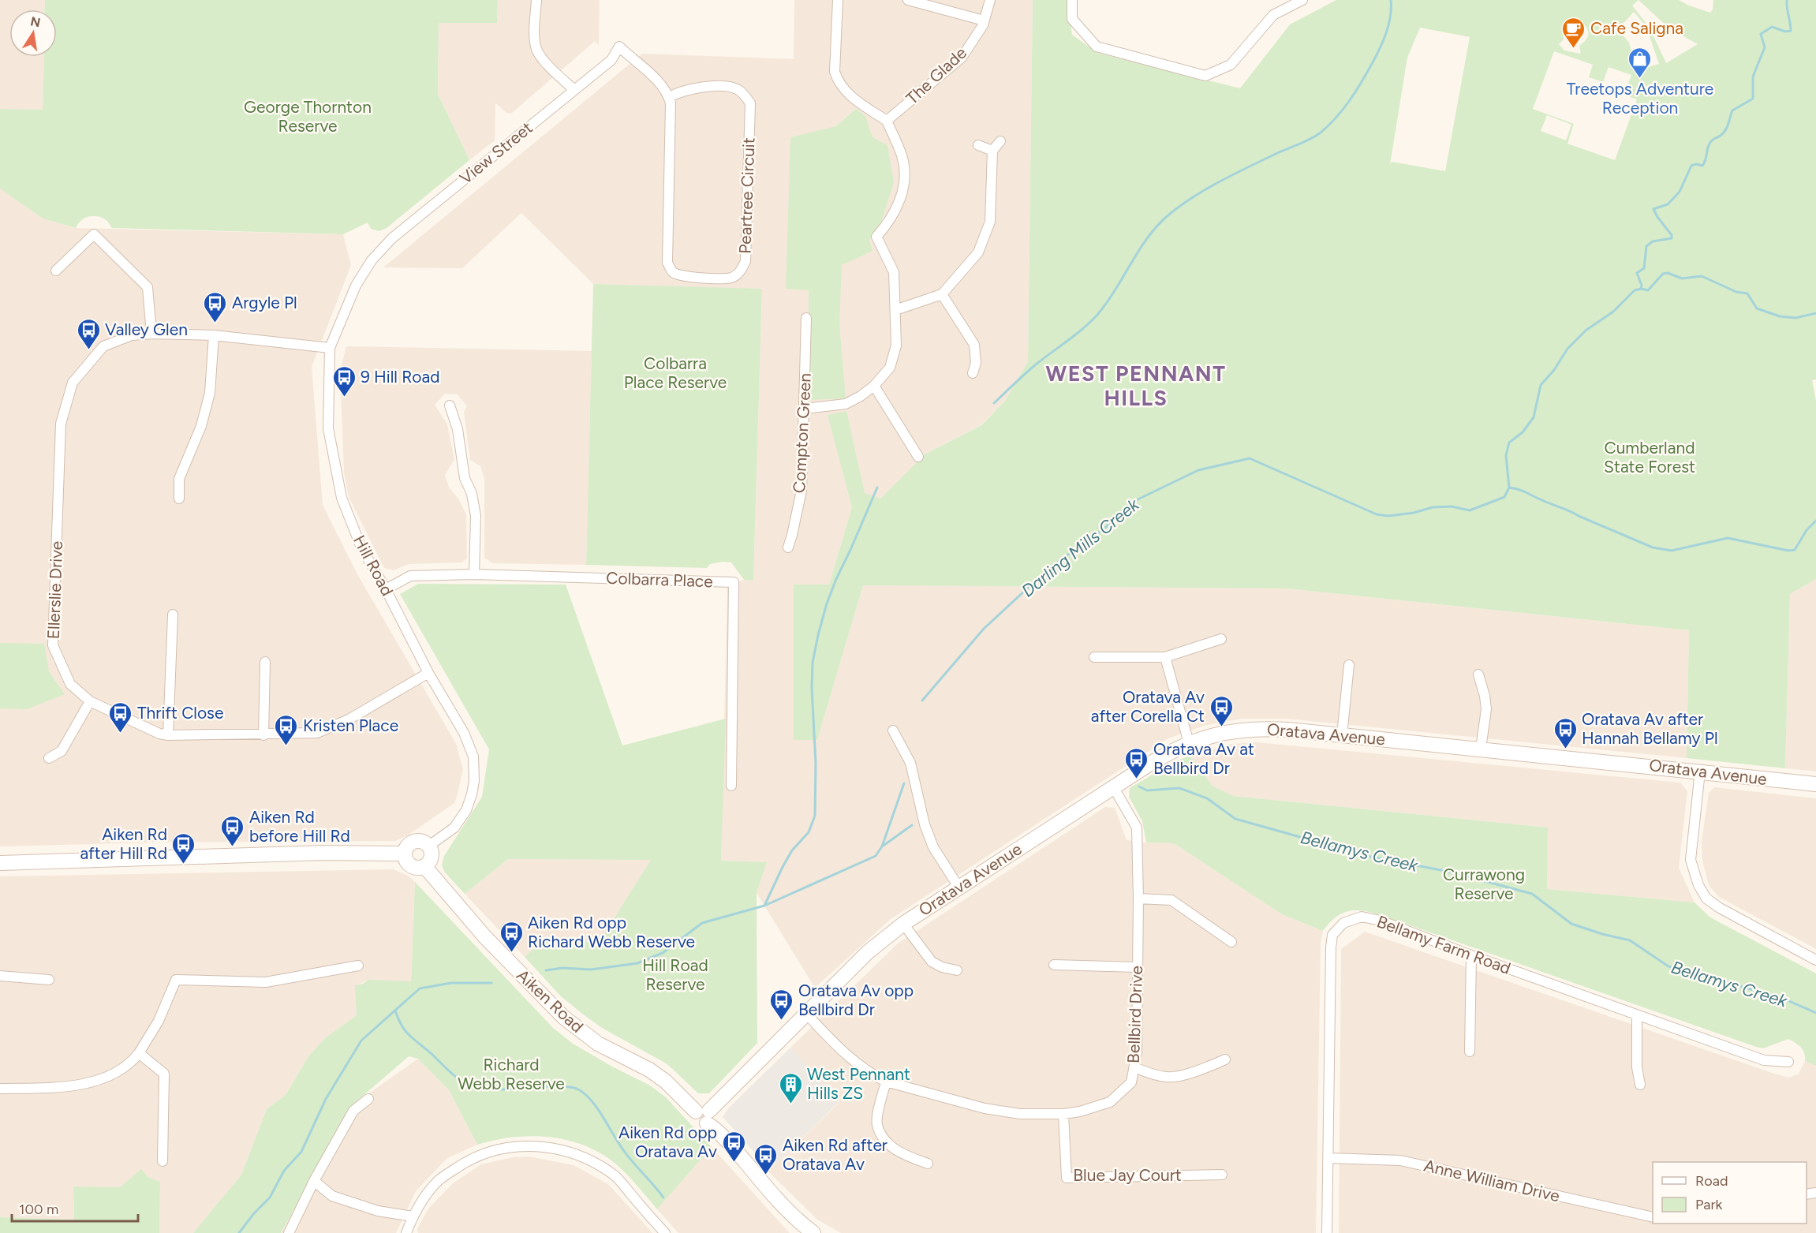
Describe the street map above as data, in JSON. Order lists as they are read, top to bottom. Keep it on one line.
{"streets":{"street":["The Glade","View Street","Peartree Circuit","Compton Green","Hill Road","Colbarra Place","Ellerslie Drive","Oratava Avenue","Bellamy Farm Road","Aiken Road","Bellbird Drive","Blue Jay Court","Anne William Drive"]},"crossings":[["View Street","Peartree Circuit"],["View Street","Hill Road"],["Hill Road","Colbarra Place"],["Hill Road","Ellerslie Drive"],["Hill Road","Aiken Road"],["Oratava Avenue","Aiken Road"],["Oratava Avenue","Bellbird Drive"],["Bellamy Farm Road","Anne William Drive"],["Bellbird Drive","Blue Jay Court"]],"districts":["WEST PENNANT HILLS"],"water":["Darling Mills Creek","Bellamys Creek"],"parks":["George Thornton Reserve","Colbarra Place Reserve","Cumberland State Forest","Currawong Reserve","Hill Road Reserve","Richard Webb Reserve"],"places":{"cafe":["Cafe Saligna"],"shop":["Treetops Adventure Reception"],"bus stop":["Argyle Pl","Valley Glen","9 Hill Road","Oratava Av after Corella Ct","Thrift Close","Kristen Place","Oratava Av after Hannah Bellamy Pl","Oratava Av at Bellbird Dr","Aiken Rd before Hill Rd","Aiken Rd after Hill Rd","Aiken Rd opp Richard Webb Reserve","Oratava Av opp Bellbird Dr","Aiken Rd opp Oratava Av","Aiken Rd after Oratava Av"],"building":["West Pennant Hills ZS"]},"legend":["Road","Park"],"scale_bar":"100 m","north":"top"}
